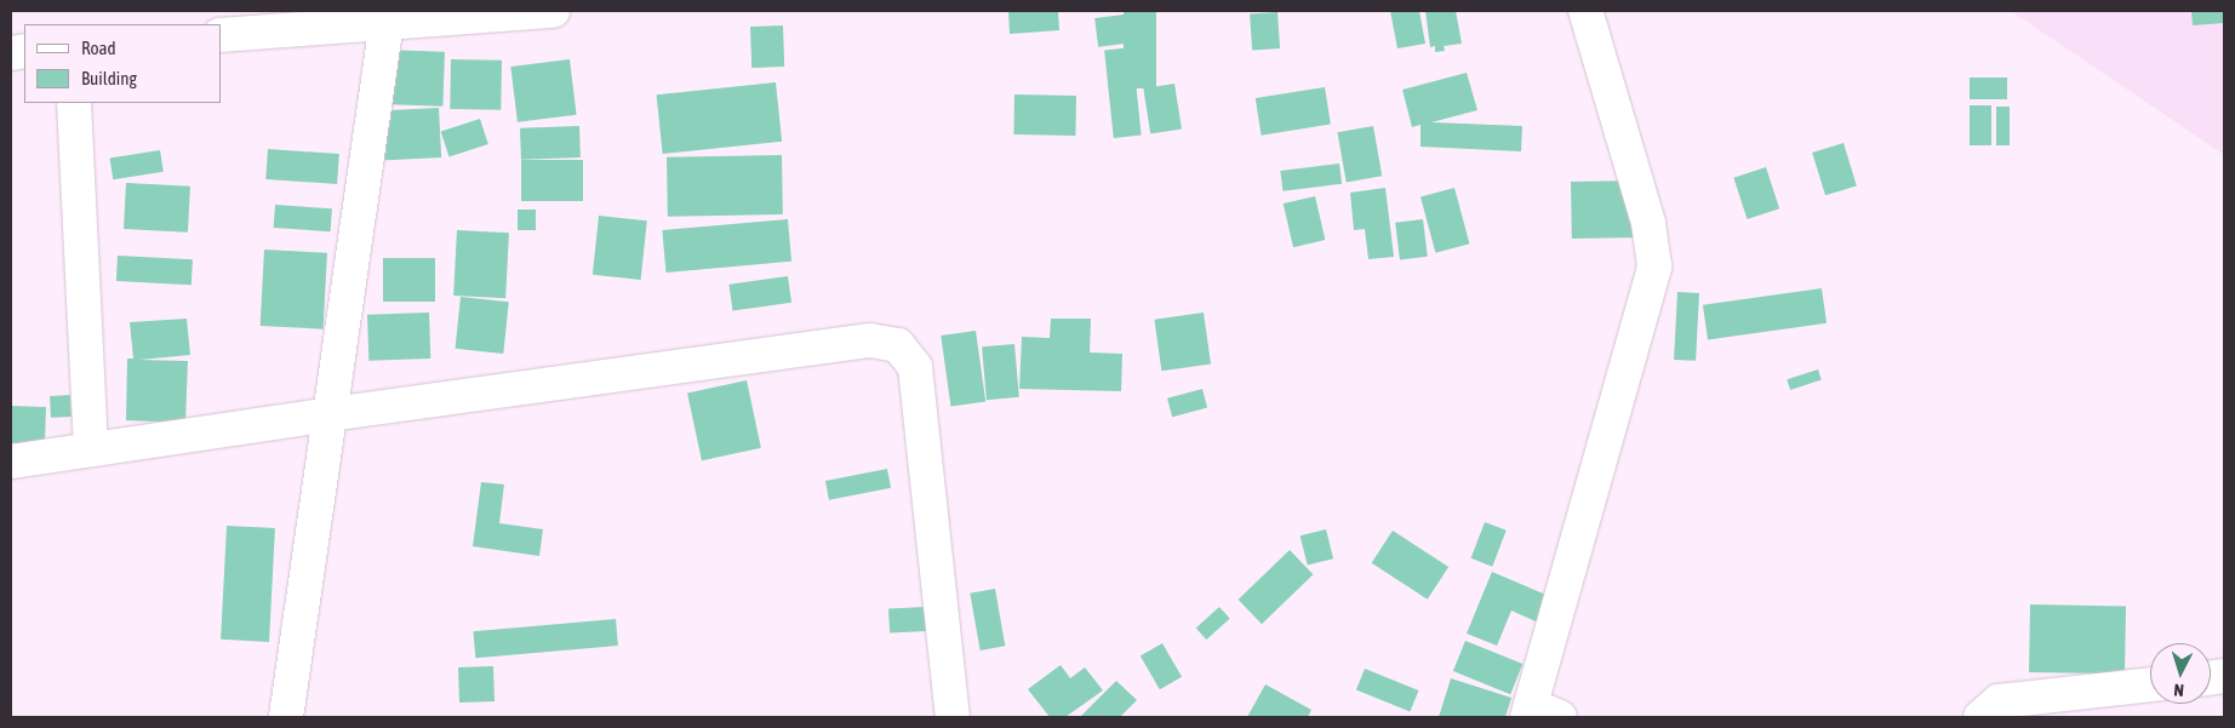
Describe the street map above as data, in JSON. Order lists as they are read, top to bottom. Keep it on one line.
{"legend":["Road","Building"],"north":"bottom"}
